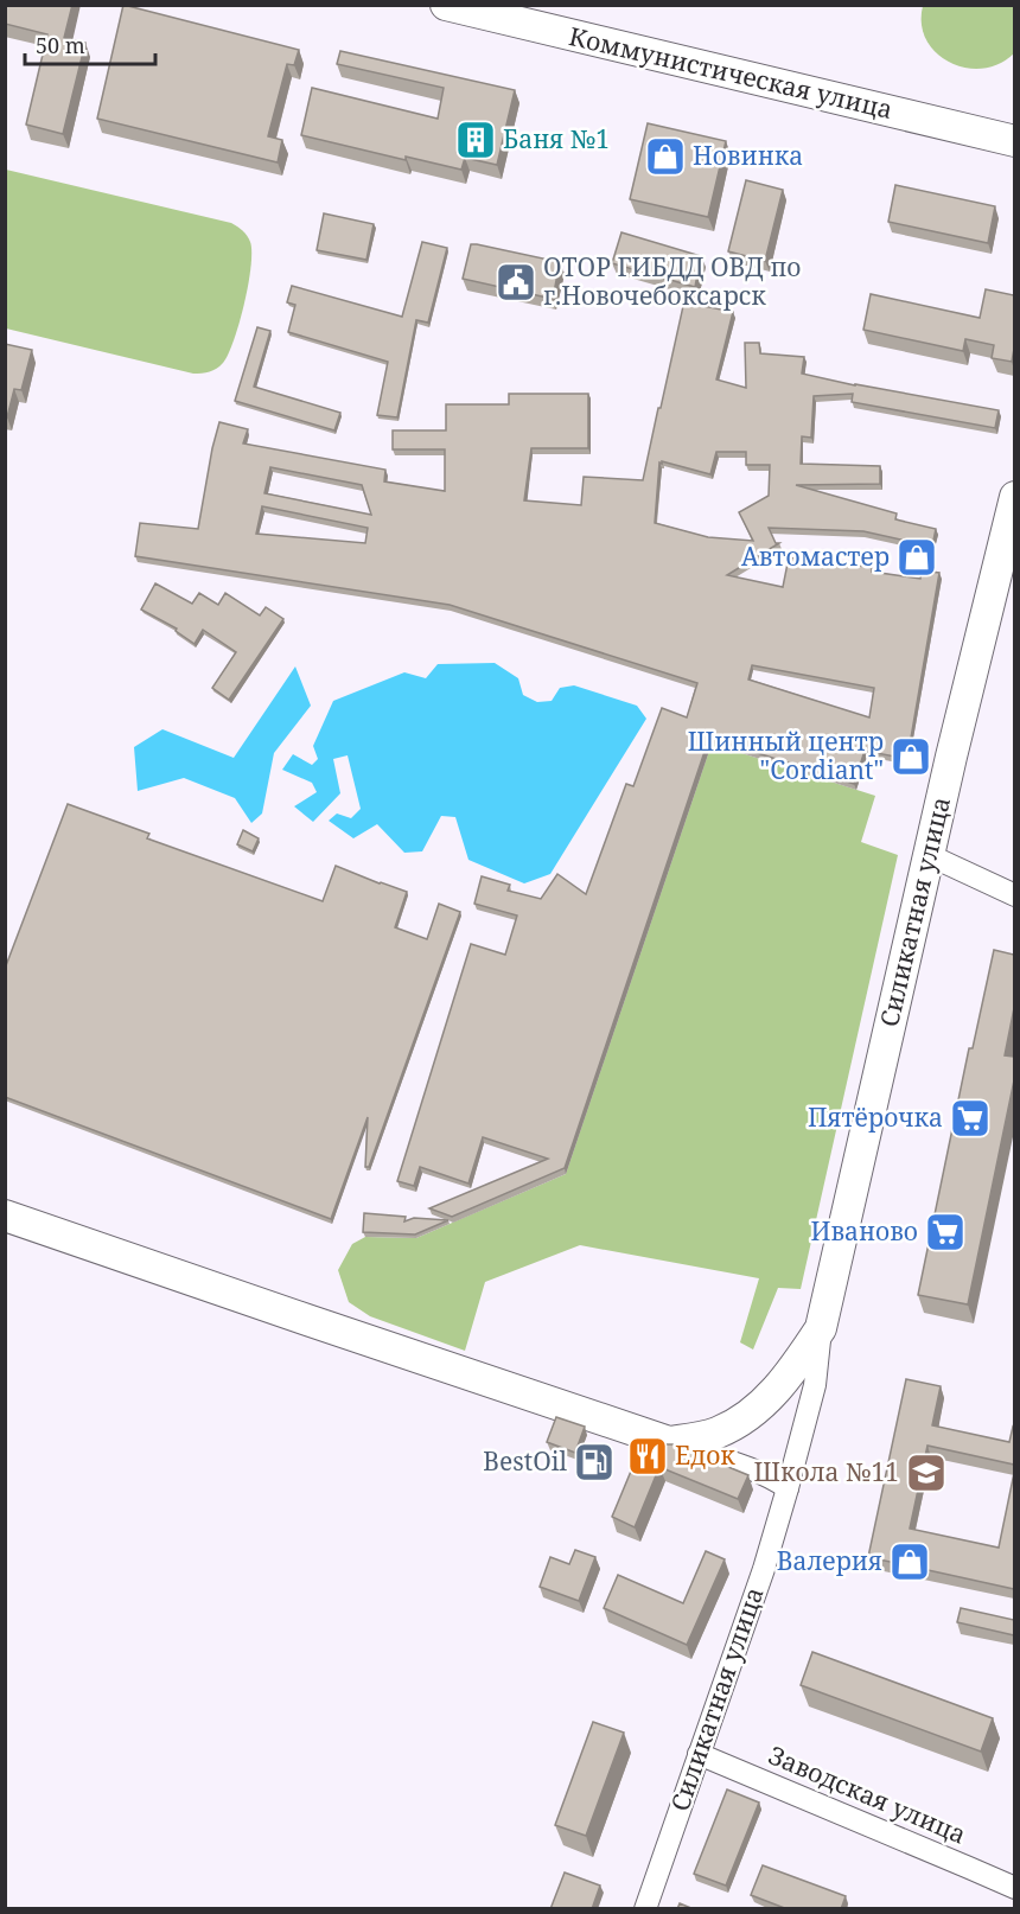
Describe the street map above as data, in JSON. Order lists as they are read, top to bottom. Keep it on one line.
{"streets":{"street":["Коммунистическая улица","Силикатная улица","Заводская улица"]},"crossings":[["Силикатная улица","Заводская улица"]],"places":{"building":["Баня №1"],"shop":["Новинка","Автомастер","Шинный центр \"Cordiant\"","Валерия"],"public building":["ОТОР ГИБДД ОВД по г.Новочебоксарск"],"supermarket":["Пятёрочка","Иваново"],"restaurant":["Едок"],"fuel station":["BestOil"],"school or university":["Школа №11"]},"scale_bar":"50 m"}
